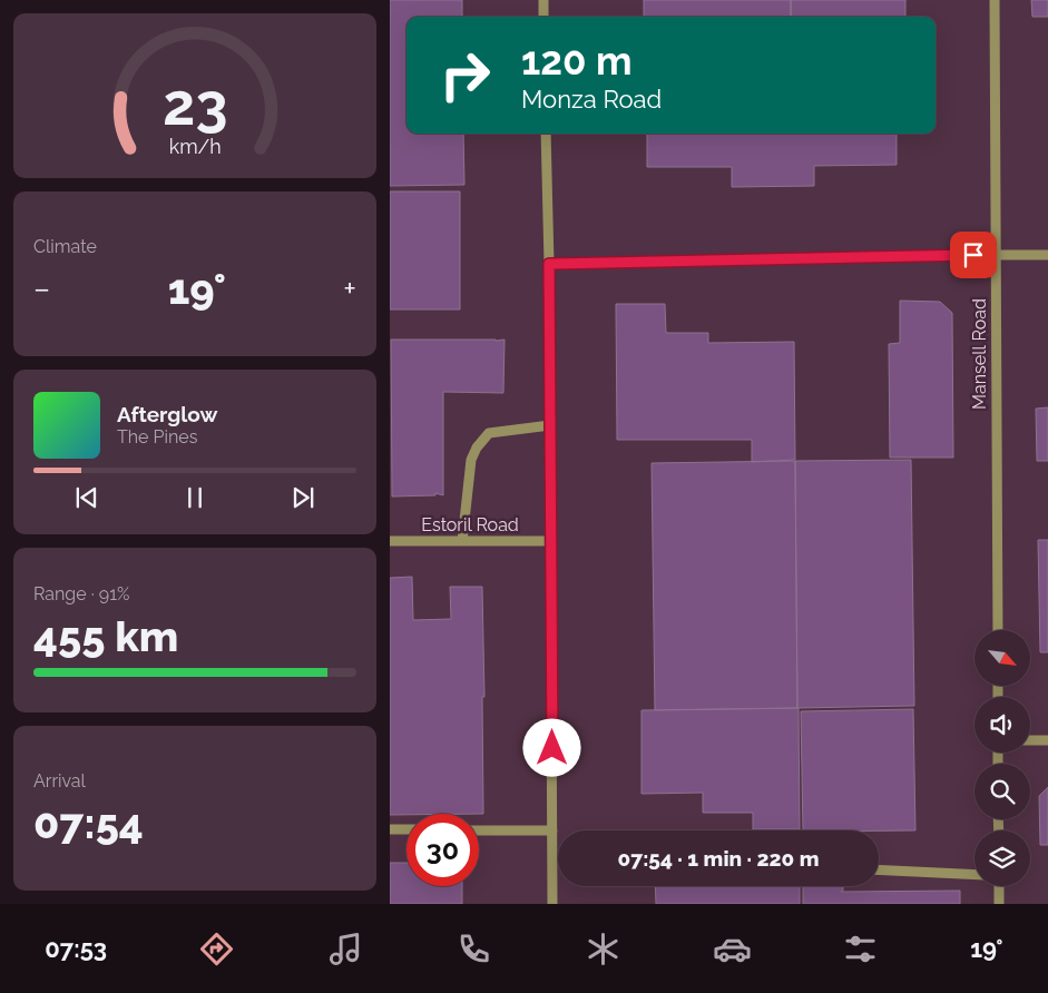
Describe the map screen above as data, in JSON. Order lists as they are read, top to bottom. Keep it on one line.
{"streets":{"street":["Mansell Road","Estoril Road"]},"north":"bottom right","page":{"turn":["120 m","Monza Road"],"tile":["Climate",["Range · 91%","455 km"],["Arrival","07:54"]],"heat":["−","19°","+"],"song":["Afterglow","The Pines"],"limit":"30","trip":"07:54 · 1 min · 220 m","tabs":["07:53","19°"],"gauge":["23","km/h"]}}
